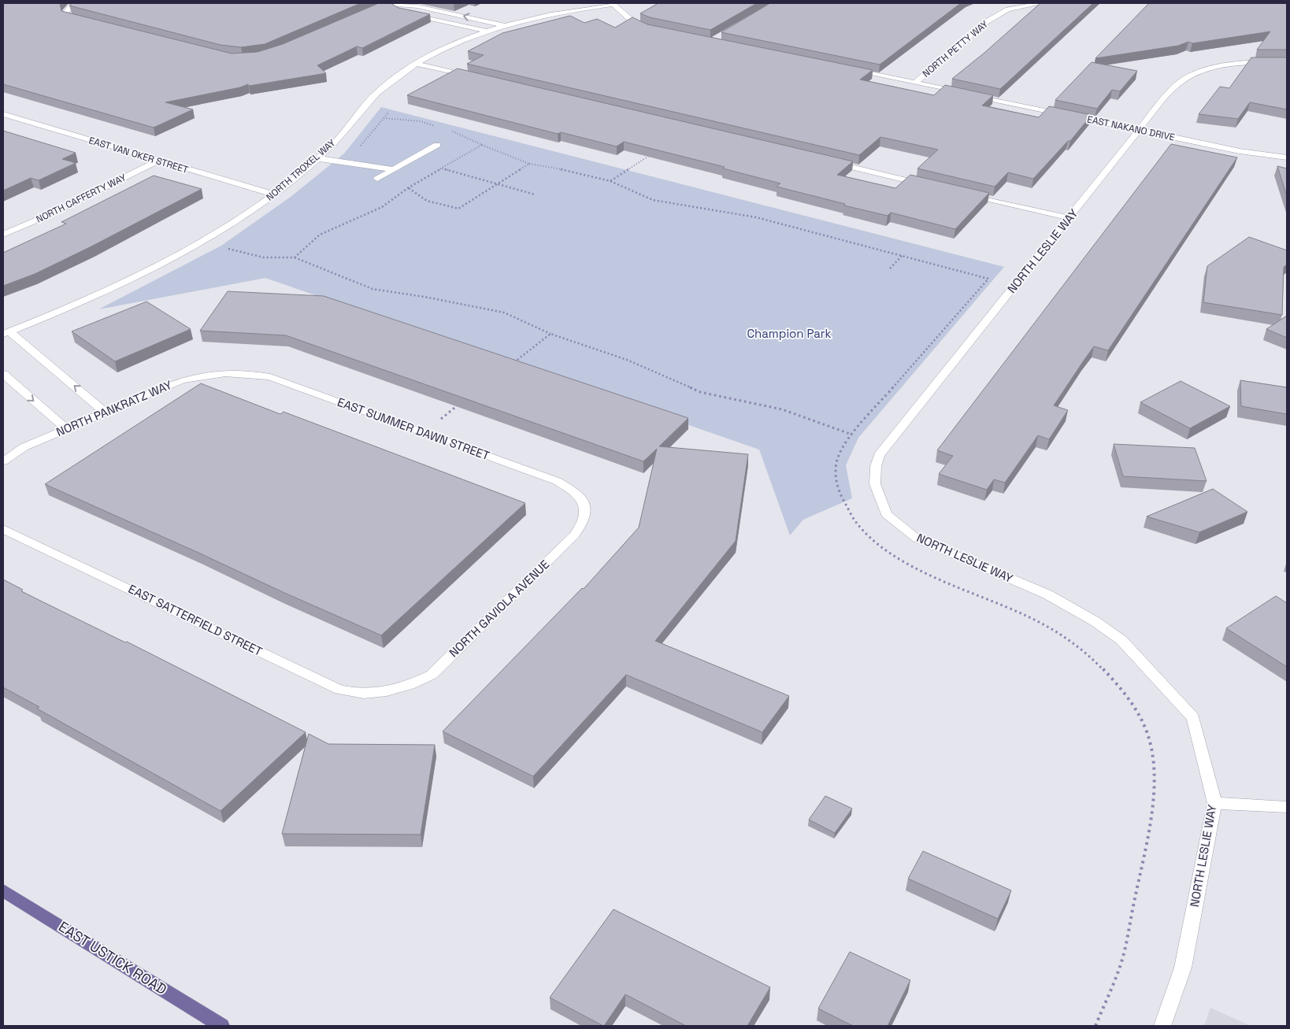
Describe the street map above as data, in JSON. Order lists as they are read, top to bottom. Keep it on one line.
{"streets":{"main road":["EAST USTICK ROAD"],"street":["NORTH PETTY WAY","EAST NAKANO DRIVE","EAST VAN OKER STREET","NORTH TROXEL WAY","NORTH CAFFERTY WAY","NORTH LESLIE WAY","NORTH PANKRATZ WAY","EAST SUMMER DAWN STREET","NORTH GAVIOLA AVENUE","EAST SATTERFIELD STREET"]},"crossings":[["NORTH PETTY WAY","EAST NAKANO DRIVE"],["EAST NAKANO DRIVE","NORTH LESLIE WAY"],["EAST VAN OKER STREET","NORTH TROXEL WAY"],["EAST VAN OKER STREET","NORTH CAFFERTY WAY"],["NORTH PANKRATZ WAY","EAST SUMMER DAWN STREET"],["EAST SUMMER DAWN STREET","NORTH GAVIOLA AVENUE"],["NORTH GAVIOLA AVENUE","EAST SATTERFIELD STREET"]],"parks":["Champion Park"]}
